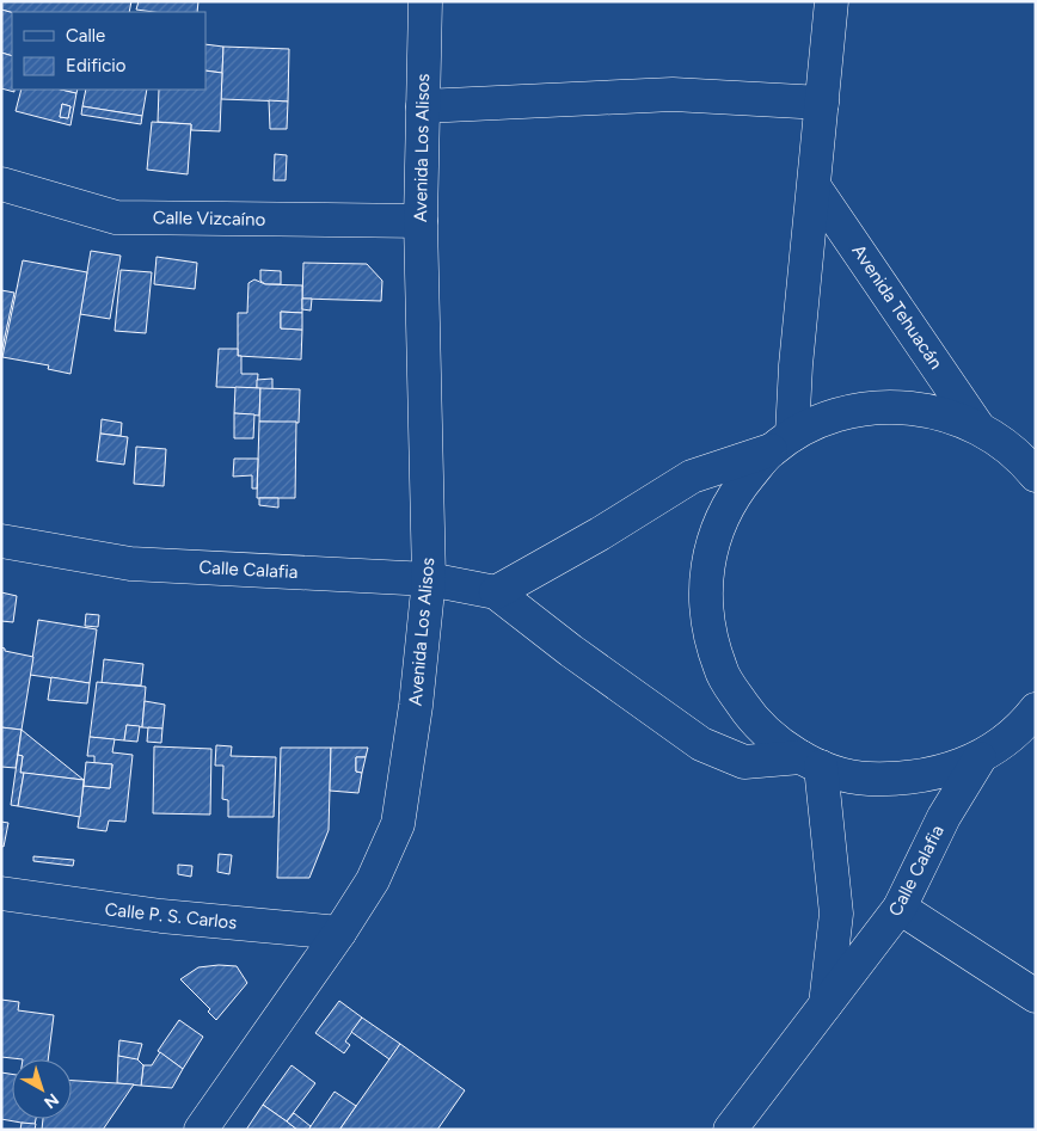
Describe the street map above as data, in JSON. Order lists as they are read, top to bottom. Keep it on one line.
{"streets":{"street":["Avenida Los Alisos","Calle Vizcaíno","Avenida Tehuacán","Calle Calafia","Calle P. S. Carlos"]},"crossings":[["Avenida Los Alisos","Calle Vizcaíno"],["Avenida Los Alisos","Calle Calafia"],["Avenida Los Alisos","Calle P. S. Carlos"]],"legend":["Calle","Edificio"],"north":"bottom right"}
